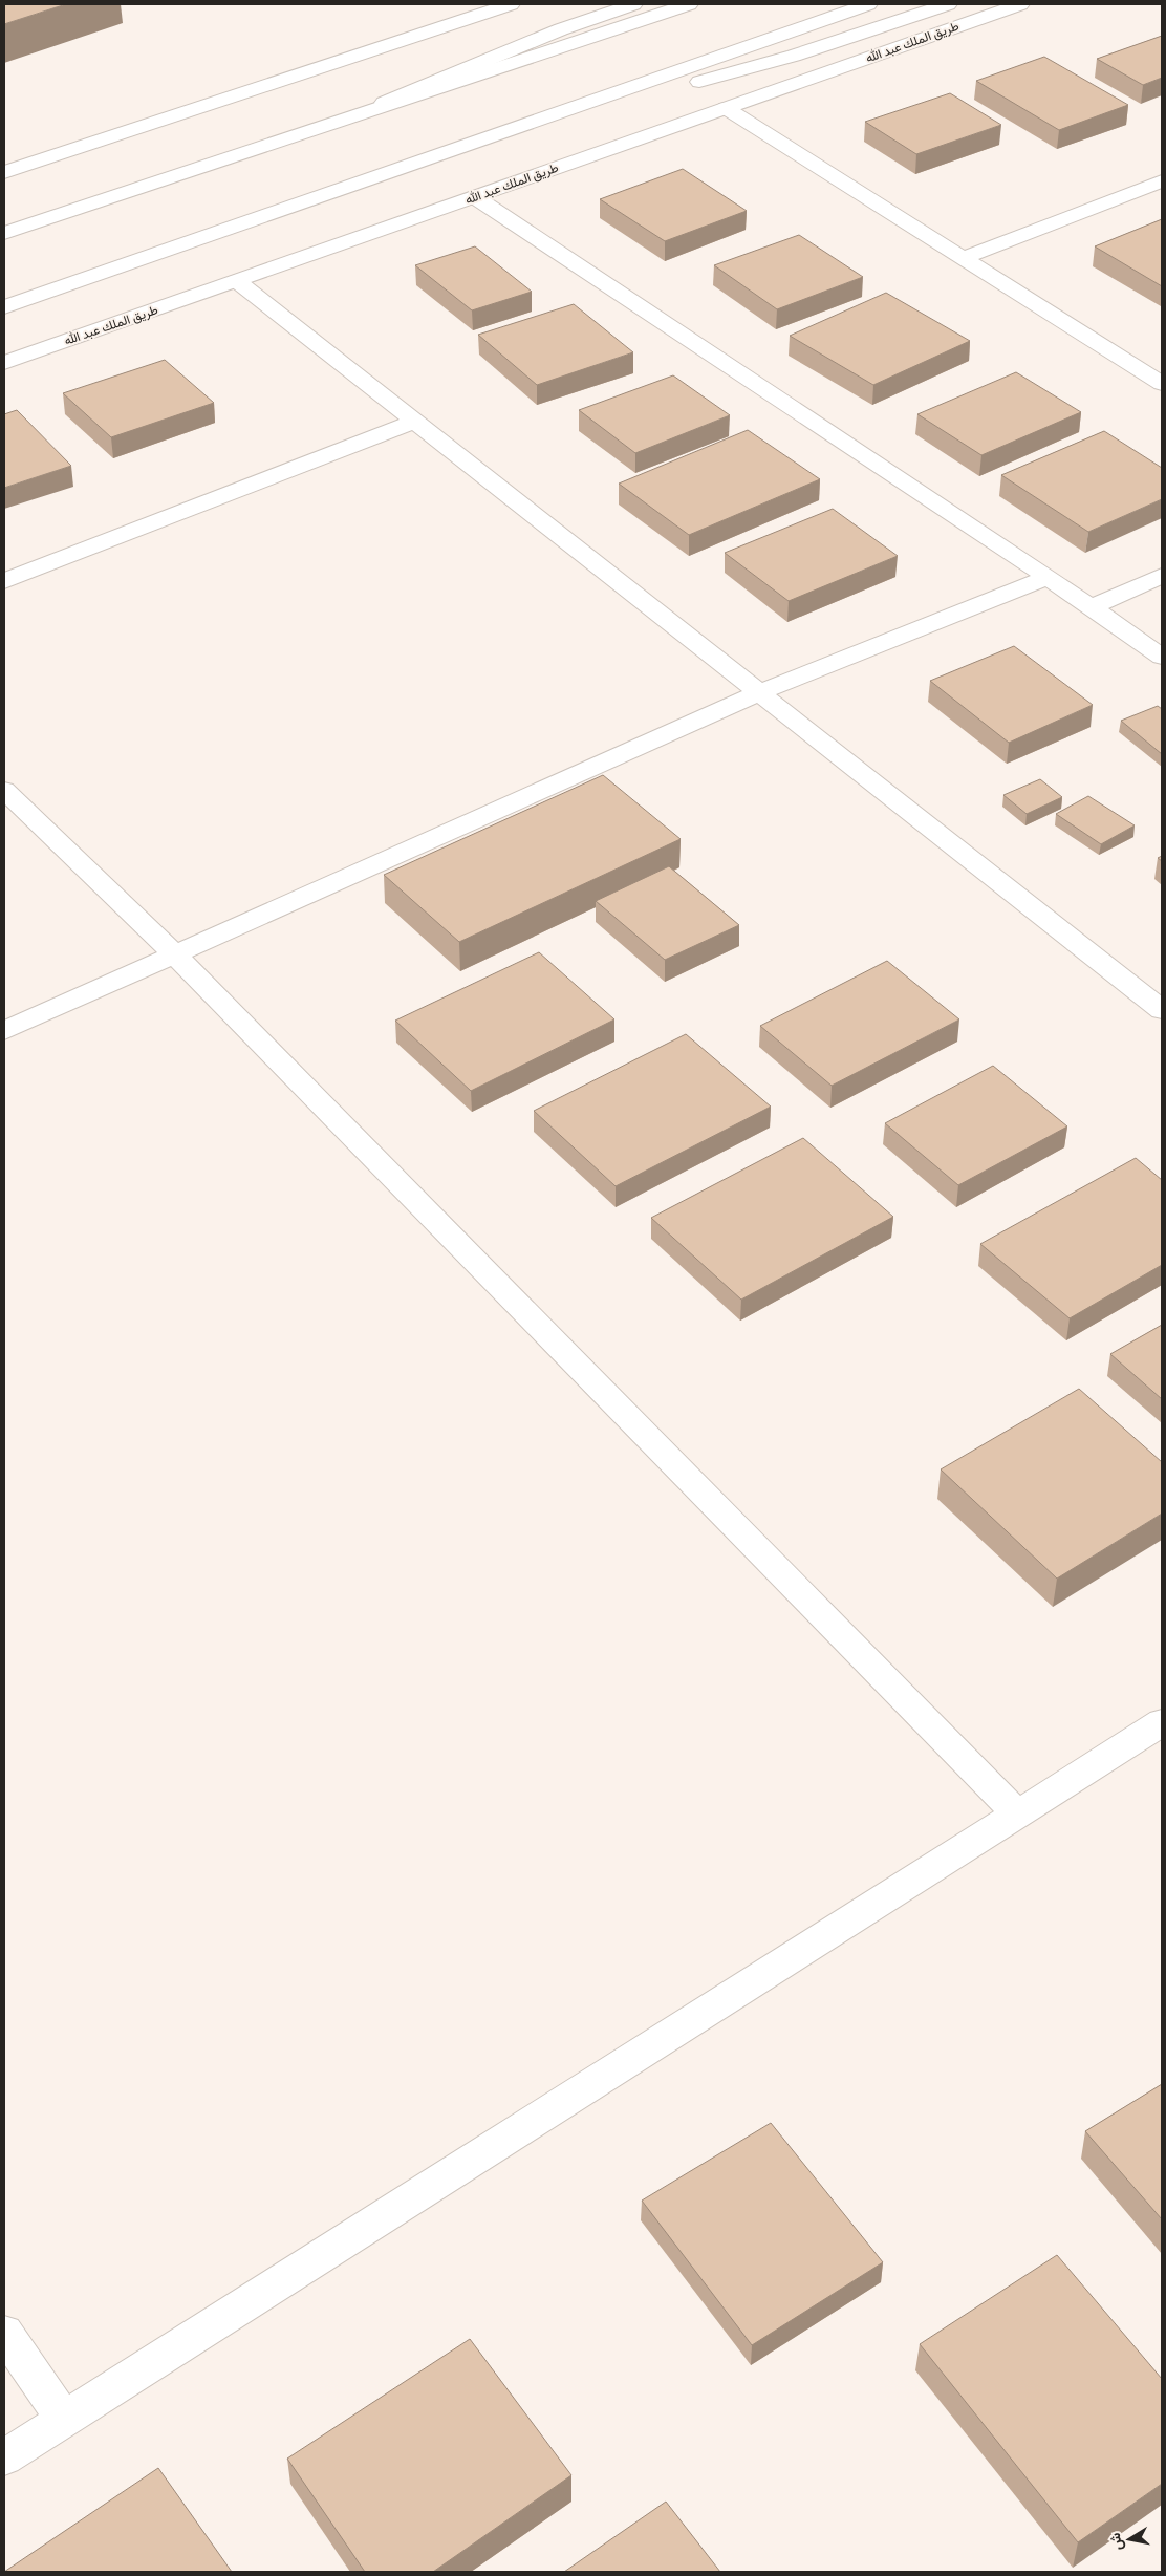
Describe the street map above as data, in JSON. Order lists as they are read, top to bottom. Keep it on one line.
{"streets":{"main road":["طريق الملك عبد الله"]},"north":"left"}
